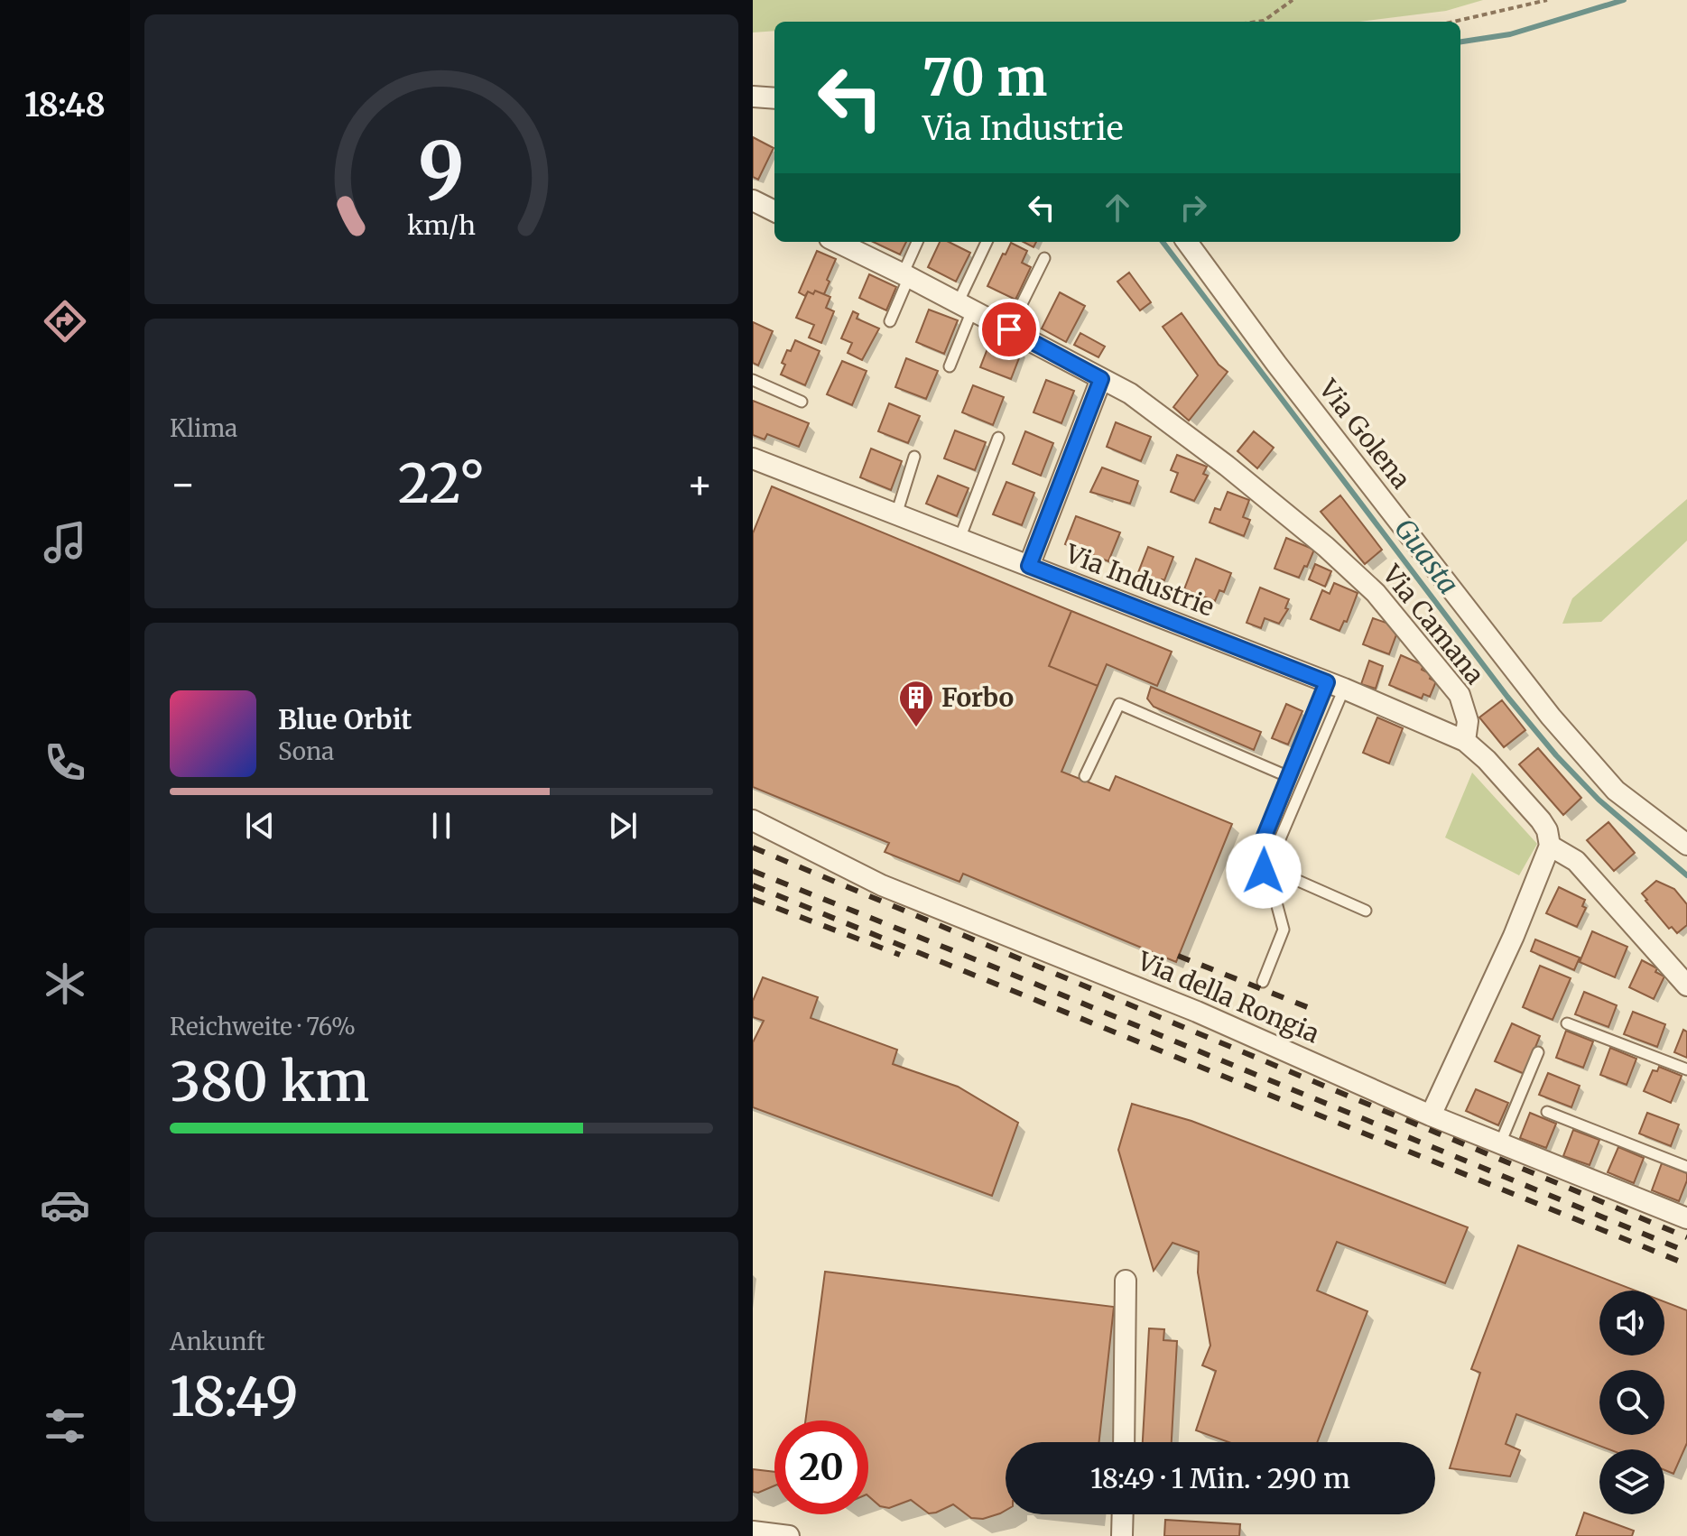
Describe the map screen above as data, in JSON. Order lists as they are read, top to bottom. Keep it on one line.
{"streets":{"street":["Via Golena","Via Industrie","Via Camana","Via della Rongia"]},"crossings":[["Via Industrie","Via Camana"]],"water":["Guasta"],"places":{"building":["Forbo"]},"page":{"tabs":"18:48","turn":["70 m","Via Industrie"],"tile":["Klima",["Reichweite · 76%","380 km"],["Ankunft","18:49"]],"heat":["−","22°","+"],"song":["Blue Orbit","Sona"],"limit":"20","trip":"18:49 · 1 Min. · 290 m","gauge":["9","km/h"]}}
